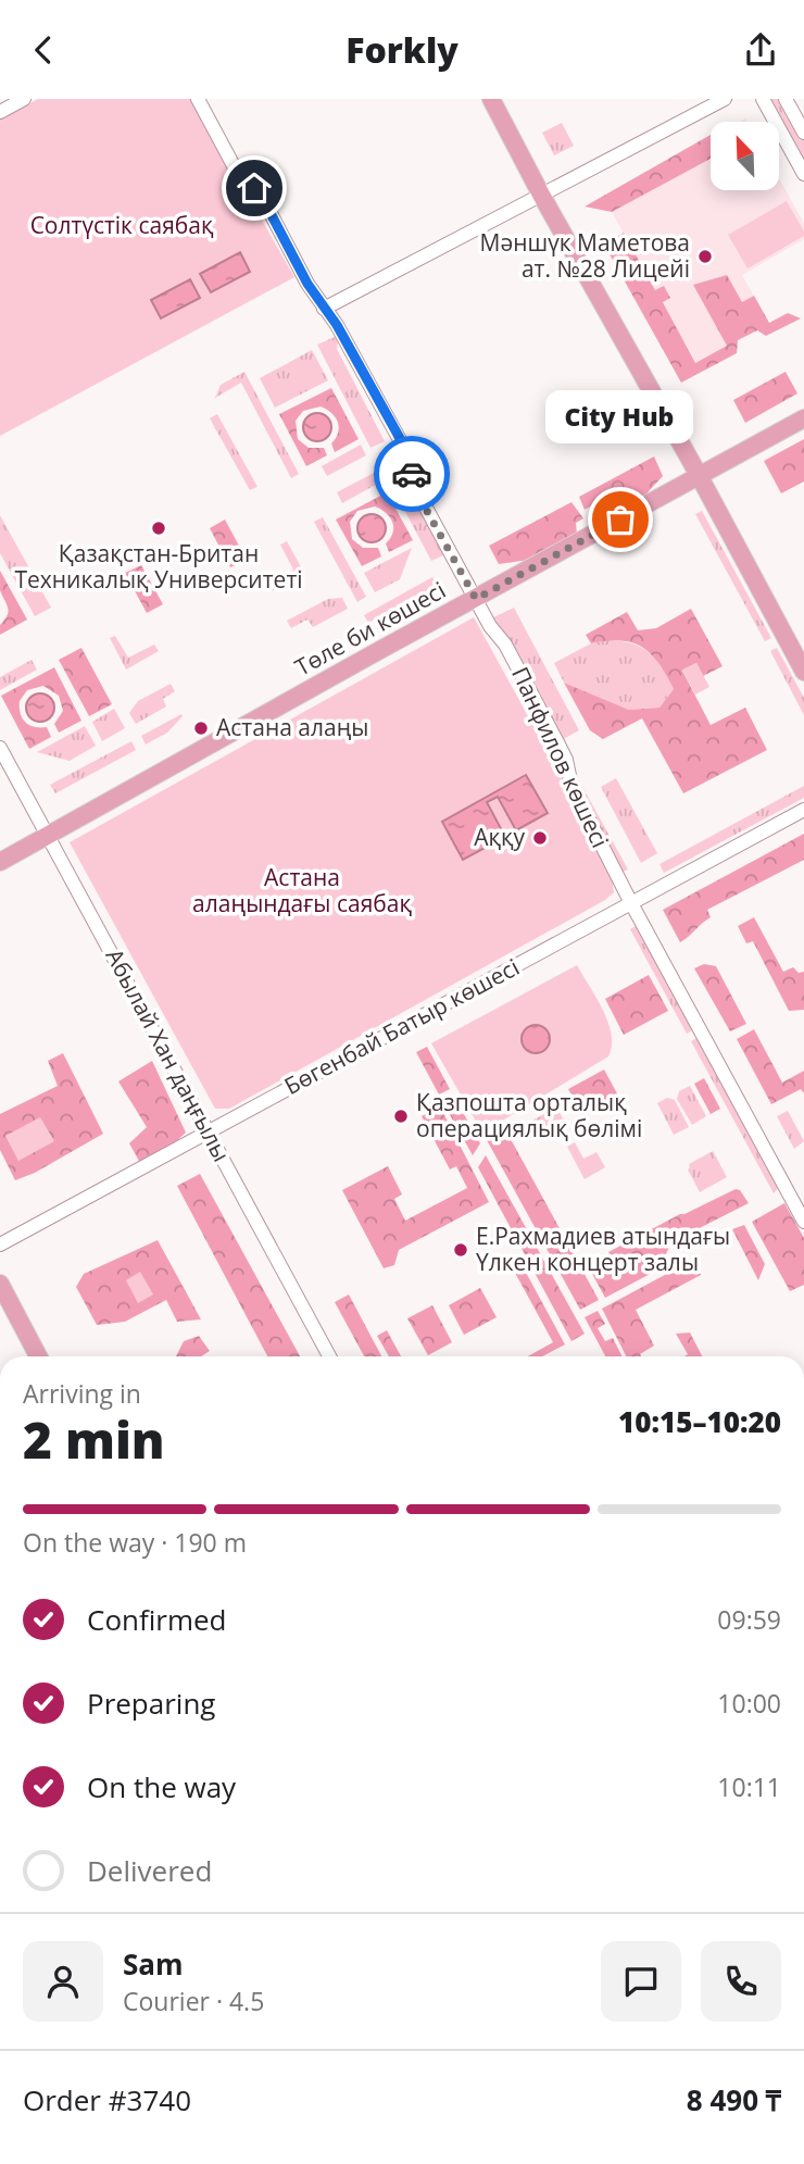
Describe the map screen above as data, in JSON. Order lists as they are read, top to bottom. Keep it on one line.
{"streets":{"main road":["Төле би көшесі"],"street":["Панфилов көшесі","Бөгенбай Батыр көшесі","Абылай Хан даңғылы"]},"crossings":[["Төле би көшесі","Панфилов көшесі"],["Төле би көшесі","Абылай Хан даңғылы"],["Панфилов көшесі","Бөгенбай Батыр көшесі"],["Бөгенбай Батыр көшесі","Абылай Хан даңғылы"]],"parks":["Солтүстік саябақ","Астана алаңындағы саябақ"],"places":["Мәншүк Маметова ат. №28 Лицейі","City Hub","Қазақстан-Британ Техникалық Университеті","Астана алаңы","Аққу","Қазпошта орталық операциялық бөлімі","Е.Рахмадиев атындағы Үлкен концерт залы"],"north":"top left","page":{"header":"Forkly","bubble":"City Hub","heading":["2 min","Arriving in","10:15–10:20"],"panel":["Sam","Courier · 4.5","Order #3740","8 490 ₸"],"bar":"On the way · 190 m","list":[["Confirmed","09:59"],["Preparing","10:00"],["On the way","10:11"],"Delivered"]}}
